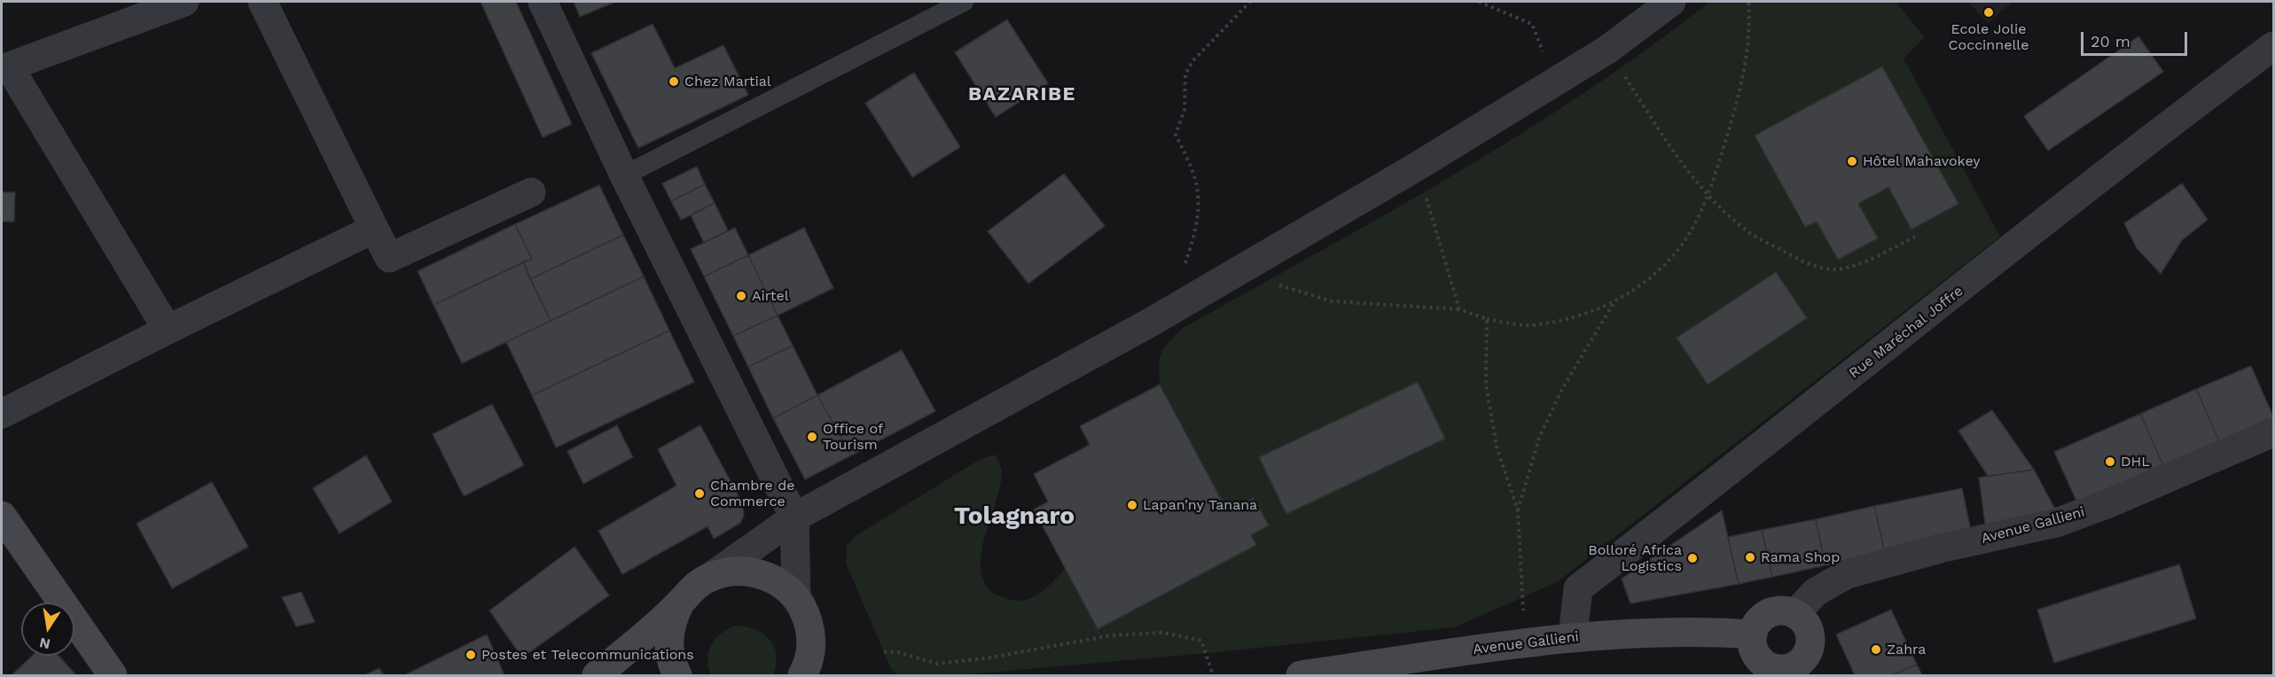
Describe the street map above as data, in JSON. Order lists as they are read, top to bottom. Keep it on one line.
{"streets":{"main road":["Avenue Gallieni"],"street":["Rue Maréchal Joffre"]},"crossings":[["Rue Maréchal Joffre","Avenue Gallieni"]],"districts":["BAZARIBE","Tolagnaro"],"places":["Ecole Jolie Coccinnelle","Chez Martial","Hôtel Mahavokey","Airtel","Office of Tourism","DHL","Chambre de Commerce","Lapan’ny Tanana","Rama Shop","Bolloré Africa Logistics","Zahra","Postes et Telecommunications"],"scale_bar":"20 m","north":"bottom"}
